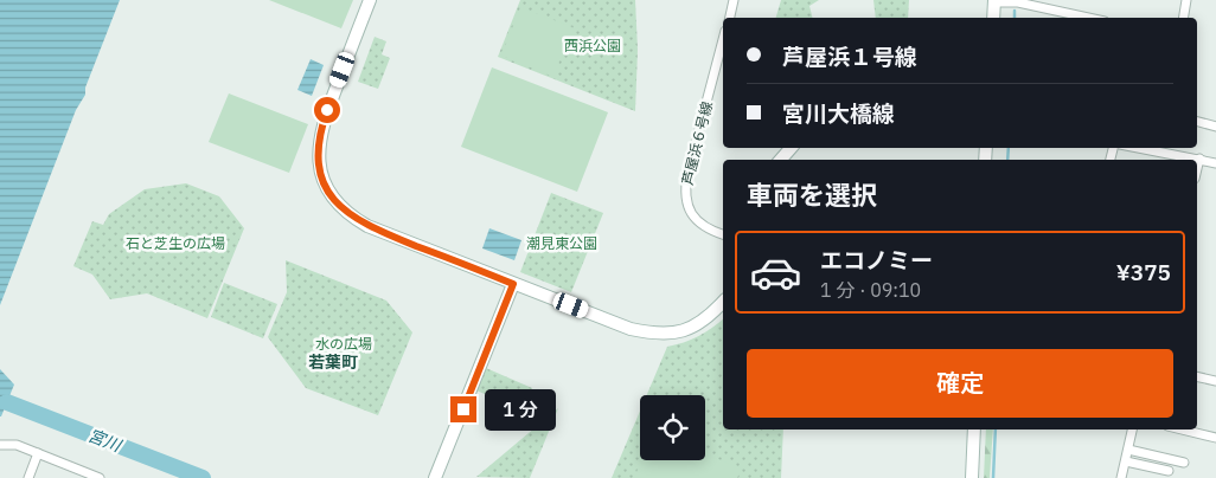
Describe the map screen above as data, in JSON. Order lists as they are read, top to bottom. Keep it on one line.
{"streets":{"street":["芦屋浜６号線"]},"districts":["若葉町"],"water":["宮川"],"parks":["西浜公園","石と芝生の広場","潮見東公園","水の広場"],"page":{"banner":["芦屋浜１号線","宮川大橋線"],"heading":"車両を選択","list":[{"name":"エコノミー","note":"1 分 · 09:10","value":"¥375"}],"buttons":"確定","bubble":"1 分"}}
